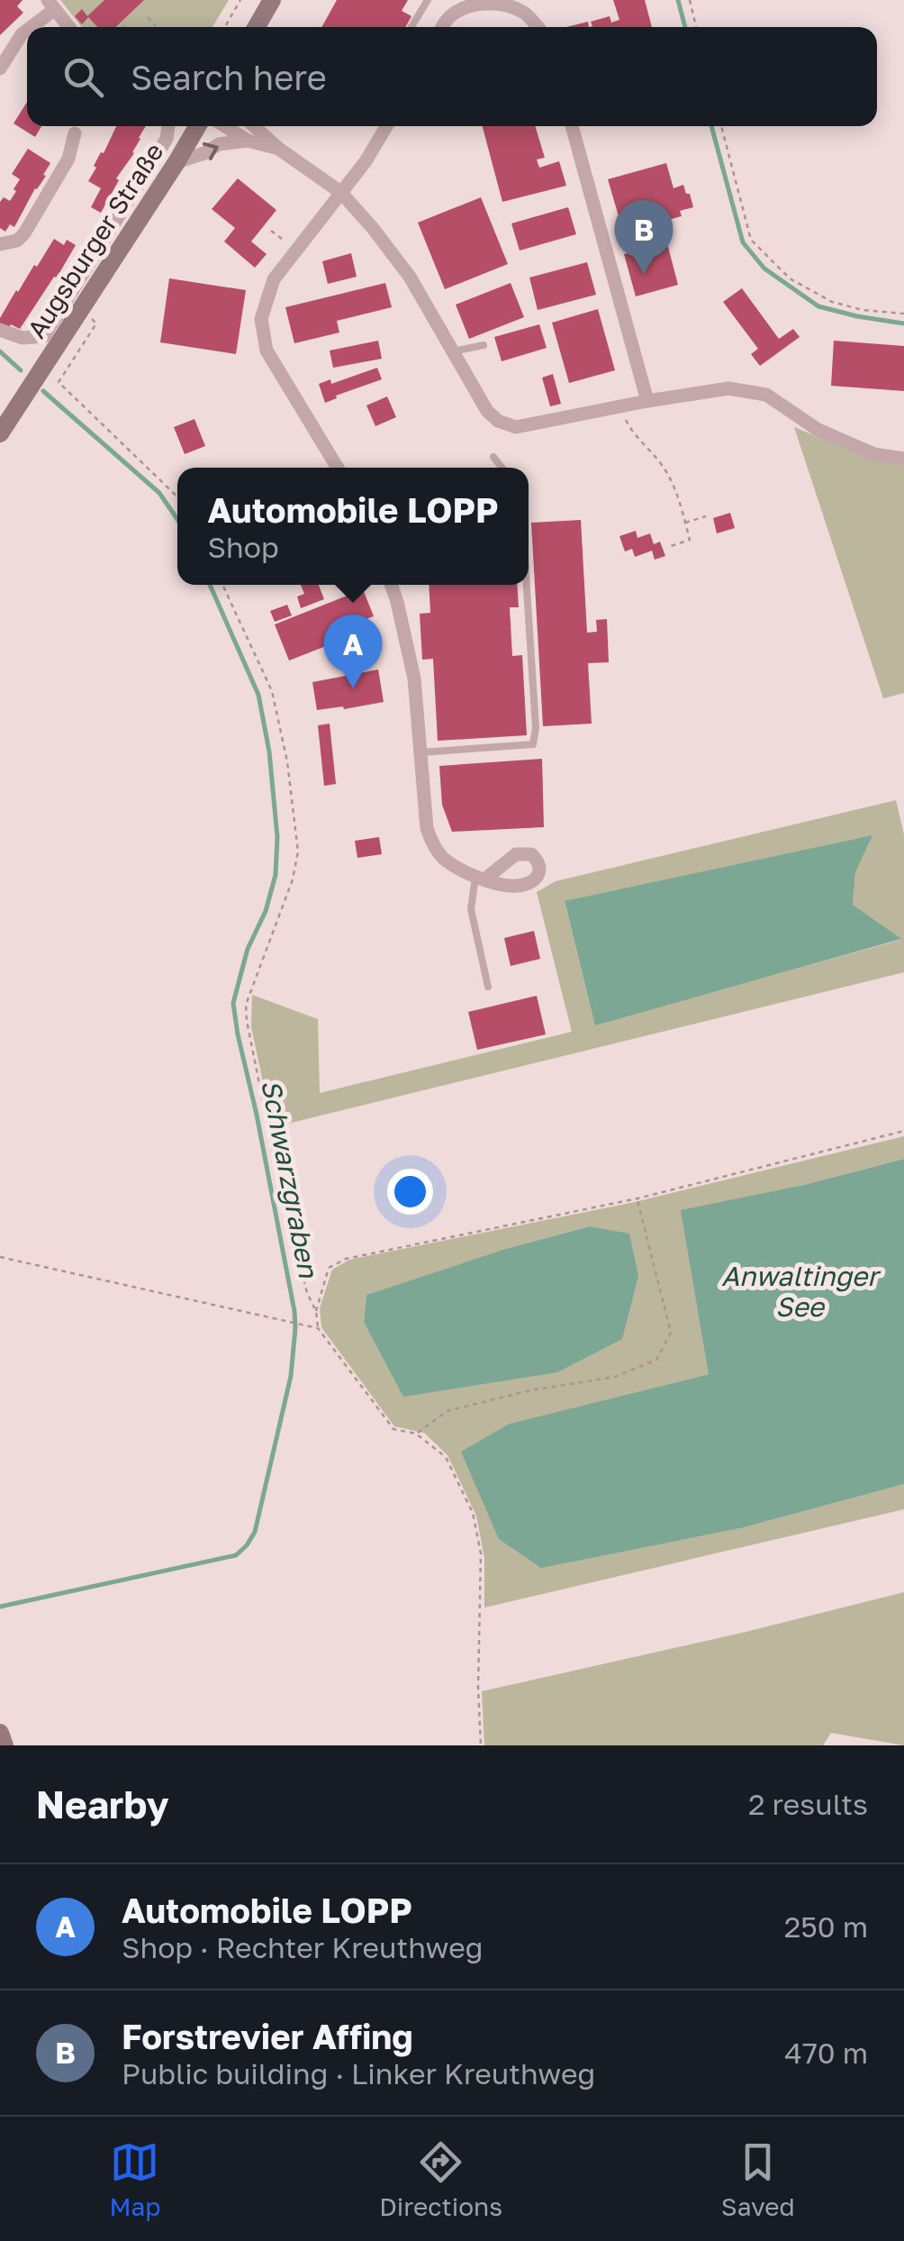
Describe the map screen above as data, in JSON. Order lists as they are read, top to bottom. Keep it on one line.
{"streets":{"main road":["Augsburger Straße"]},"water":["Schwarzgraben","Anwaltinger See"],"page":{"search":"Search here","pins":["B","A"],"popup":["Automobile LOPP","Shop"],"heading":["Nearby","2 results"],"list":[{"mark":"A","name":"Automobile LOPP","note":"Shop · Rechter Kreuthweg","value":"250 m"},{"mark":"B","name":"Forstrevier Affing","note":"Public building · Linker Kreuthweg","value":"470 m"}],"nav":["Map","Directions","Saved"]}}
